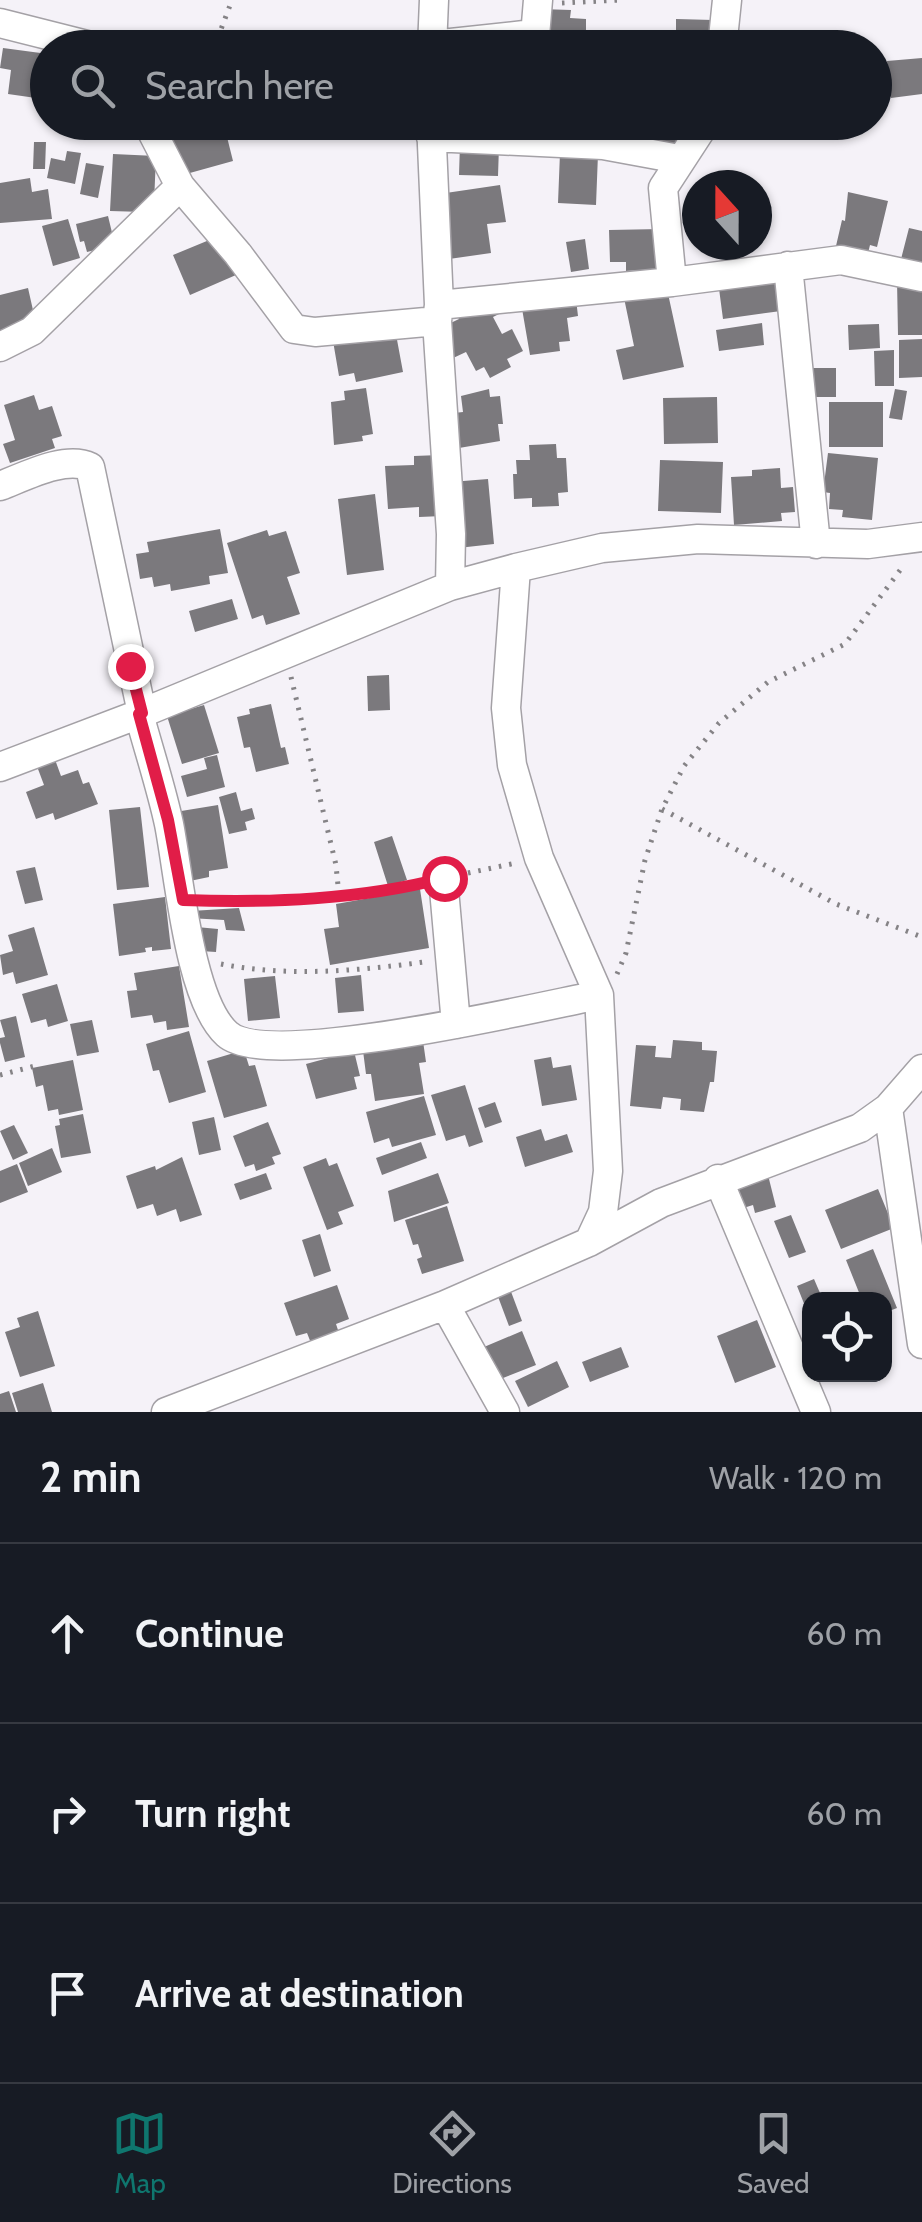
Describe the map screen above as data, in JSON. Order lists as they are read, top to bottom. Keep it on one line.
{"north":"top","page":{"search":"Search here","heading":["2 min","Walk · 120 m"],"list":[["Continue","60 m"],["Turn right","60 m"],"Arrive at destination"],"nav":["Map","Directions","Saved"]}}
